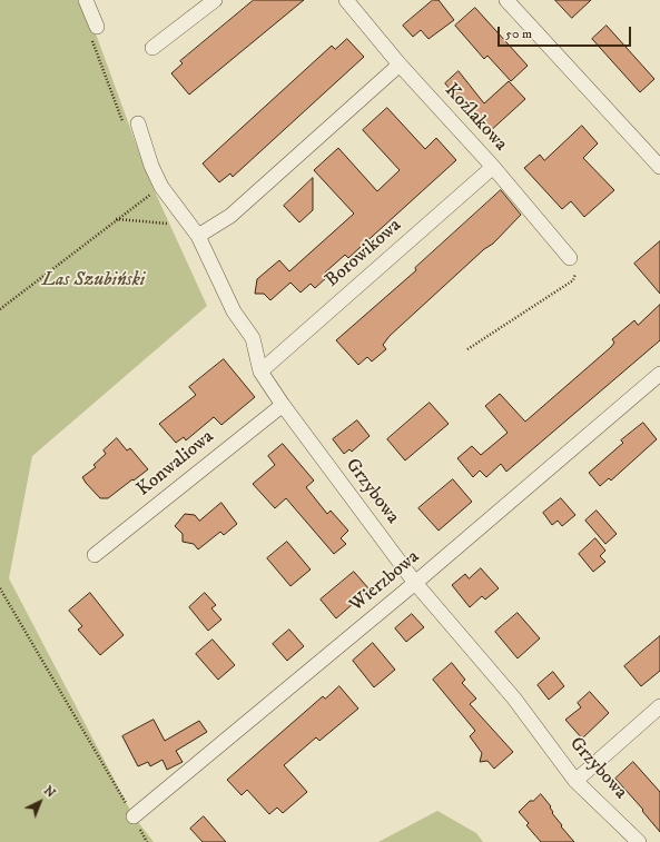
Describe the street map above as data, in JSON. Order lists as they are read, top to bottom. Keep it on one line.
{"streets":{"street":["Koźlakowa","Borowikowa","Konwaliowa","Grzybowa","Wierzbowa"]},"crossings":[["Koźlakowa","Borowikowa"],["Borowikowa","Grzybowa"],["Konwaliowa","Grzybowa"],["Grzybowa","Wierzbowa"]],"parks":["Las Szubiński"],"scale_bar":"50 m","north":"top right"}
